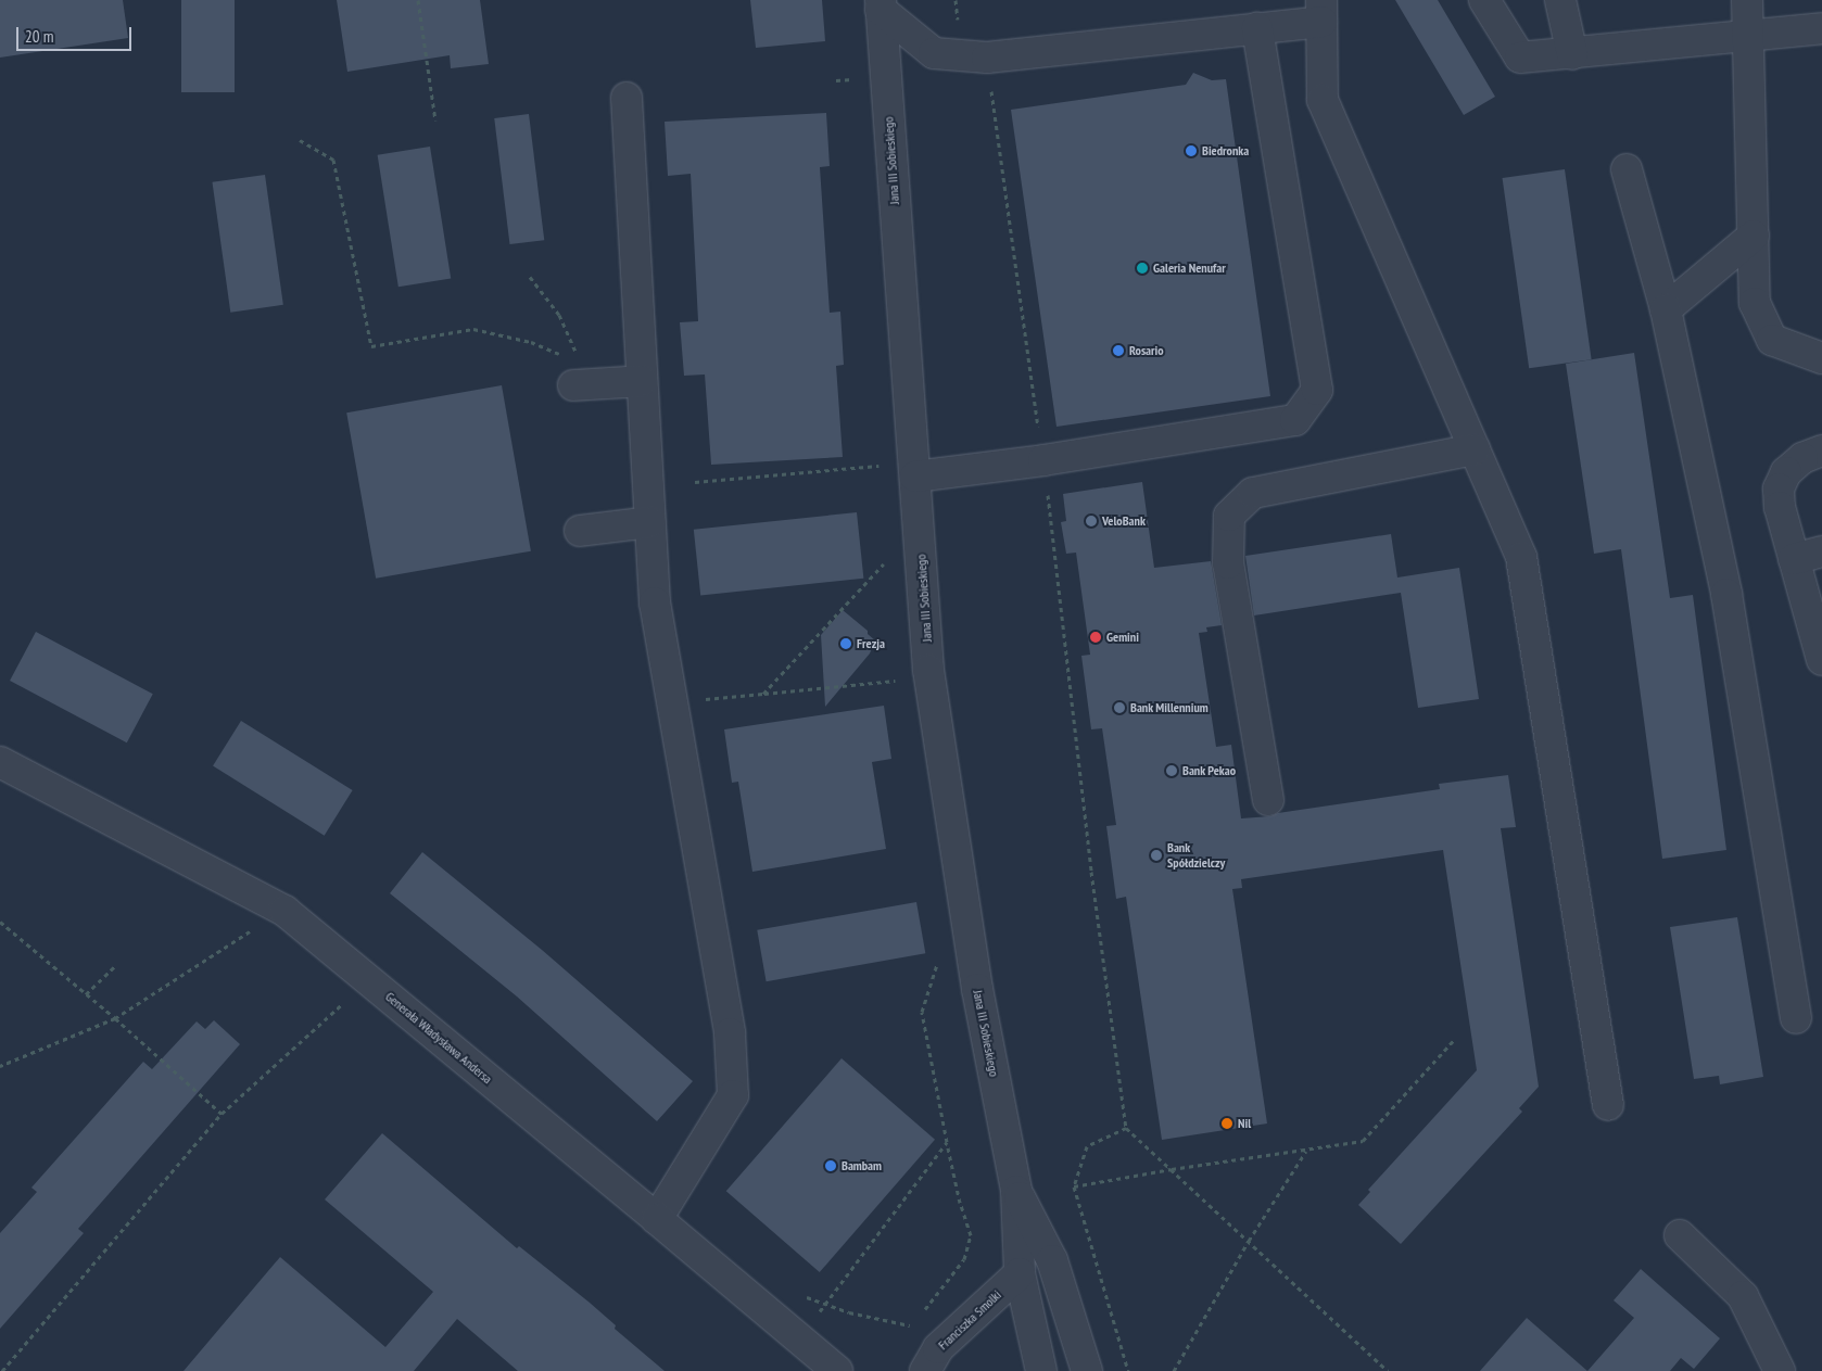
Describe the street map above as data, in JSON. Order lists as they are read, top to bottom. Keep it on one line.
{"streets":{"street":["Jana III Sobieskiego","Generała Władysława Andersa","Franciszka Smolki"]},"crossings":[["Jana III Sobieskiego","Franciszka Smolki"]],"places":["Biedronka","Galeria Nenufar","Rosario","VeloBank","Gemini","Frezja","Bank Millennium","Bank Pekao","Bank Spółdzielczy","Nil","Bambam"],"scale_bar":"20 m"}
